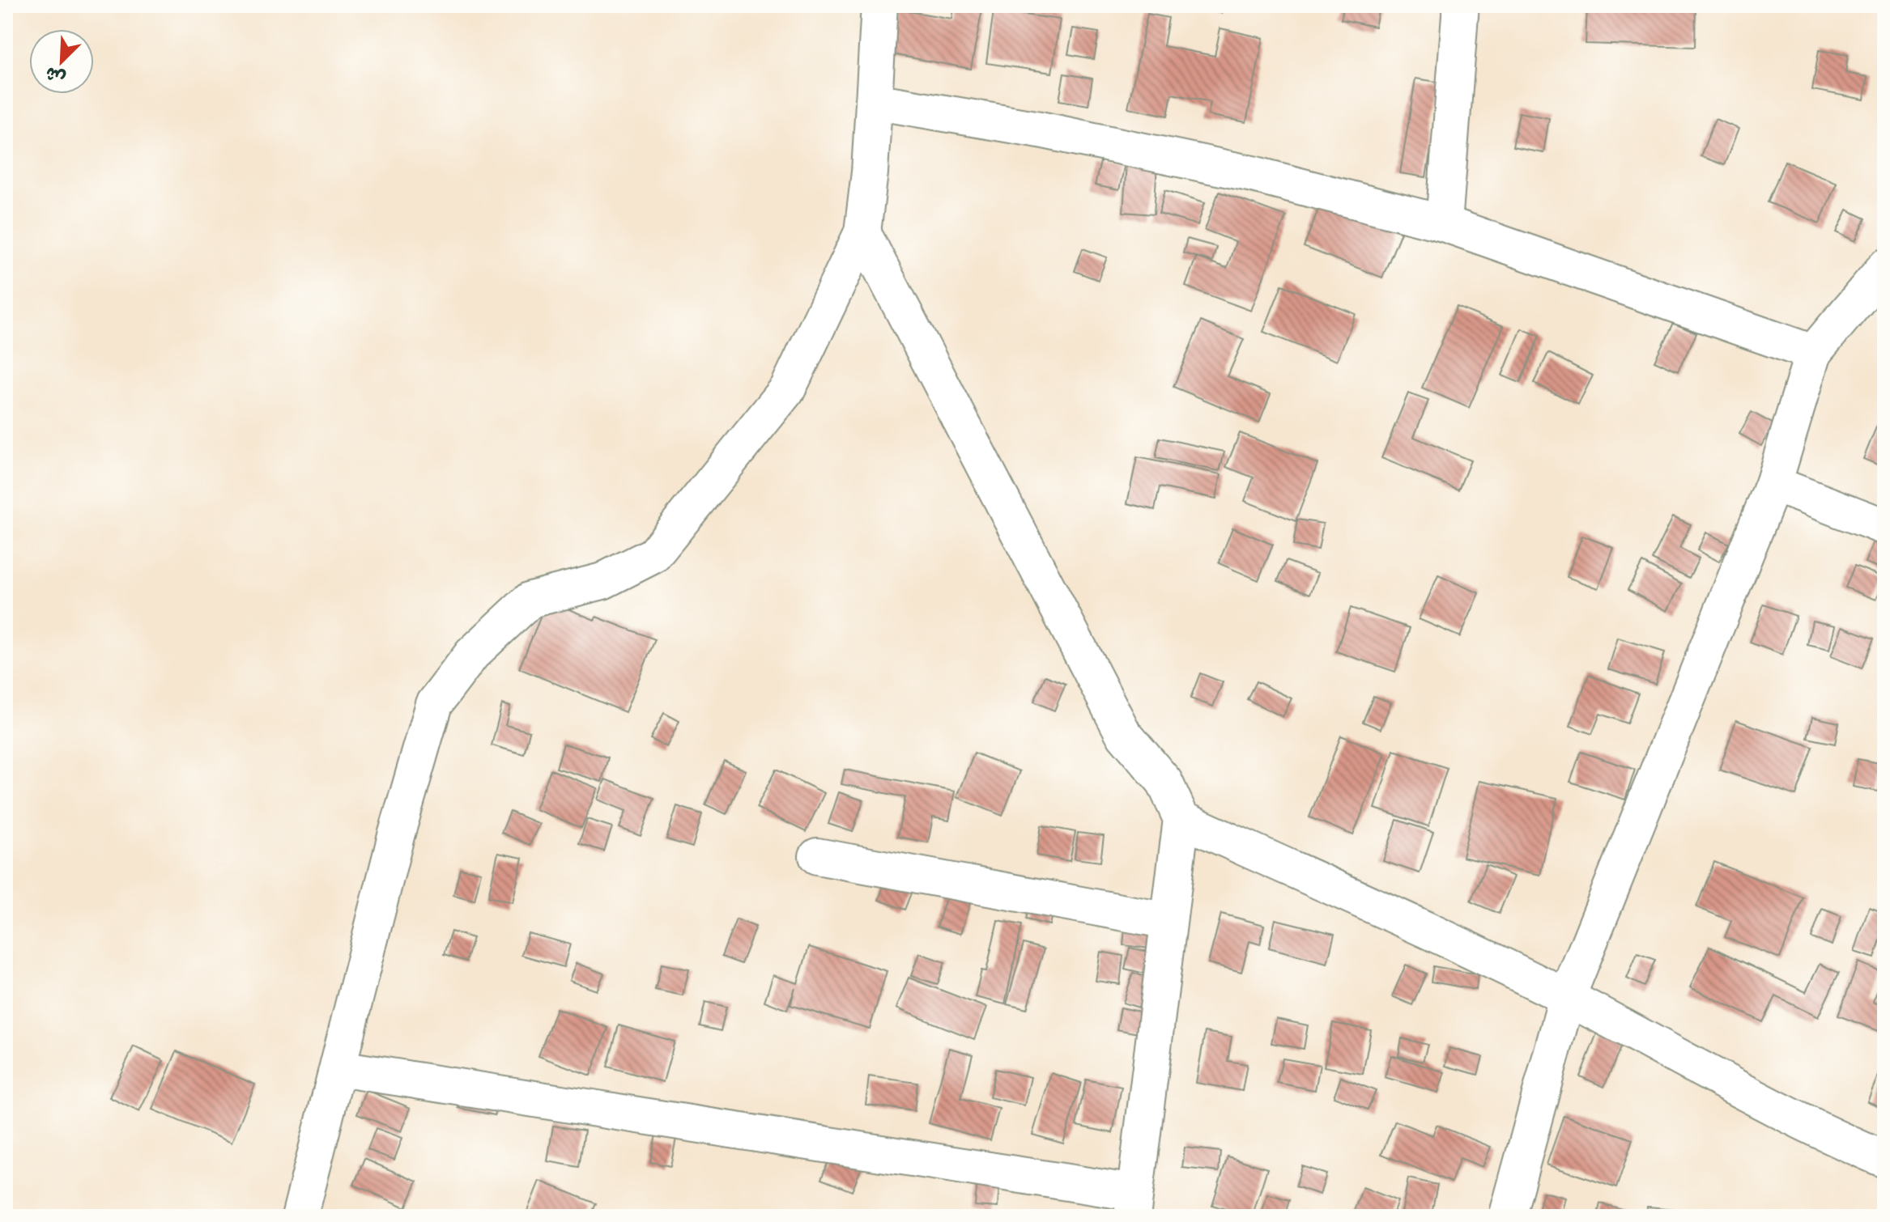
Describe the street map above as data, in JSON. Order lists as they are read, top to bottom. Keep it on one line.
{"north":"bottom left"}
